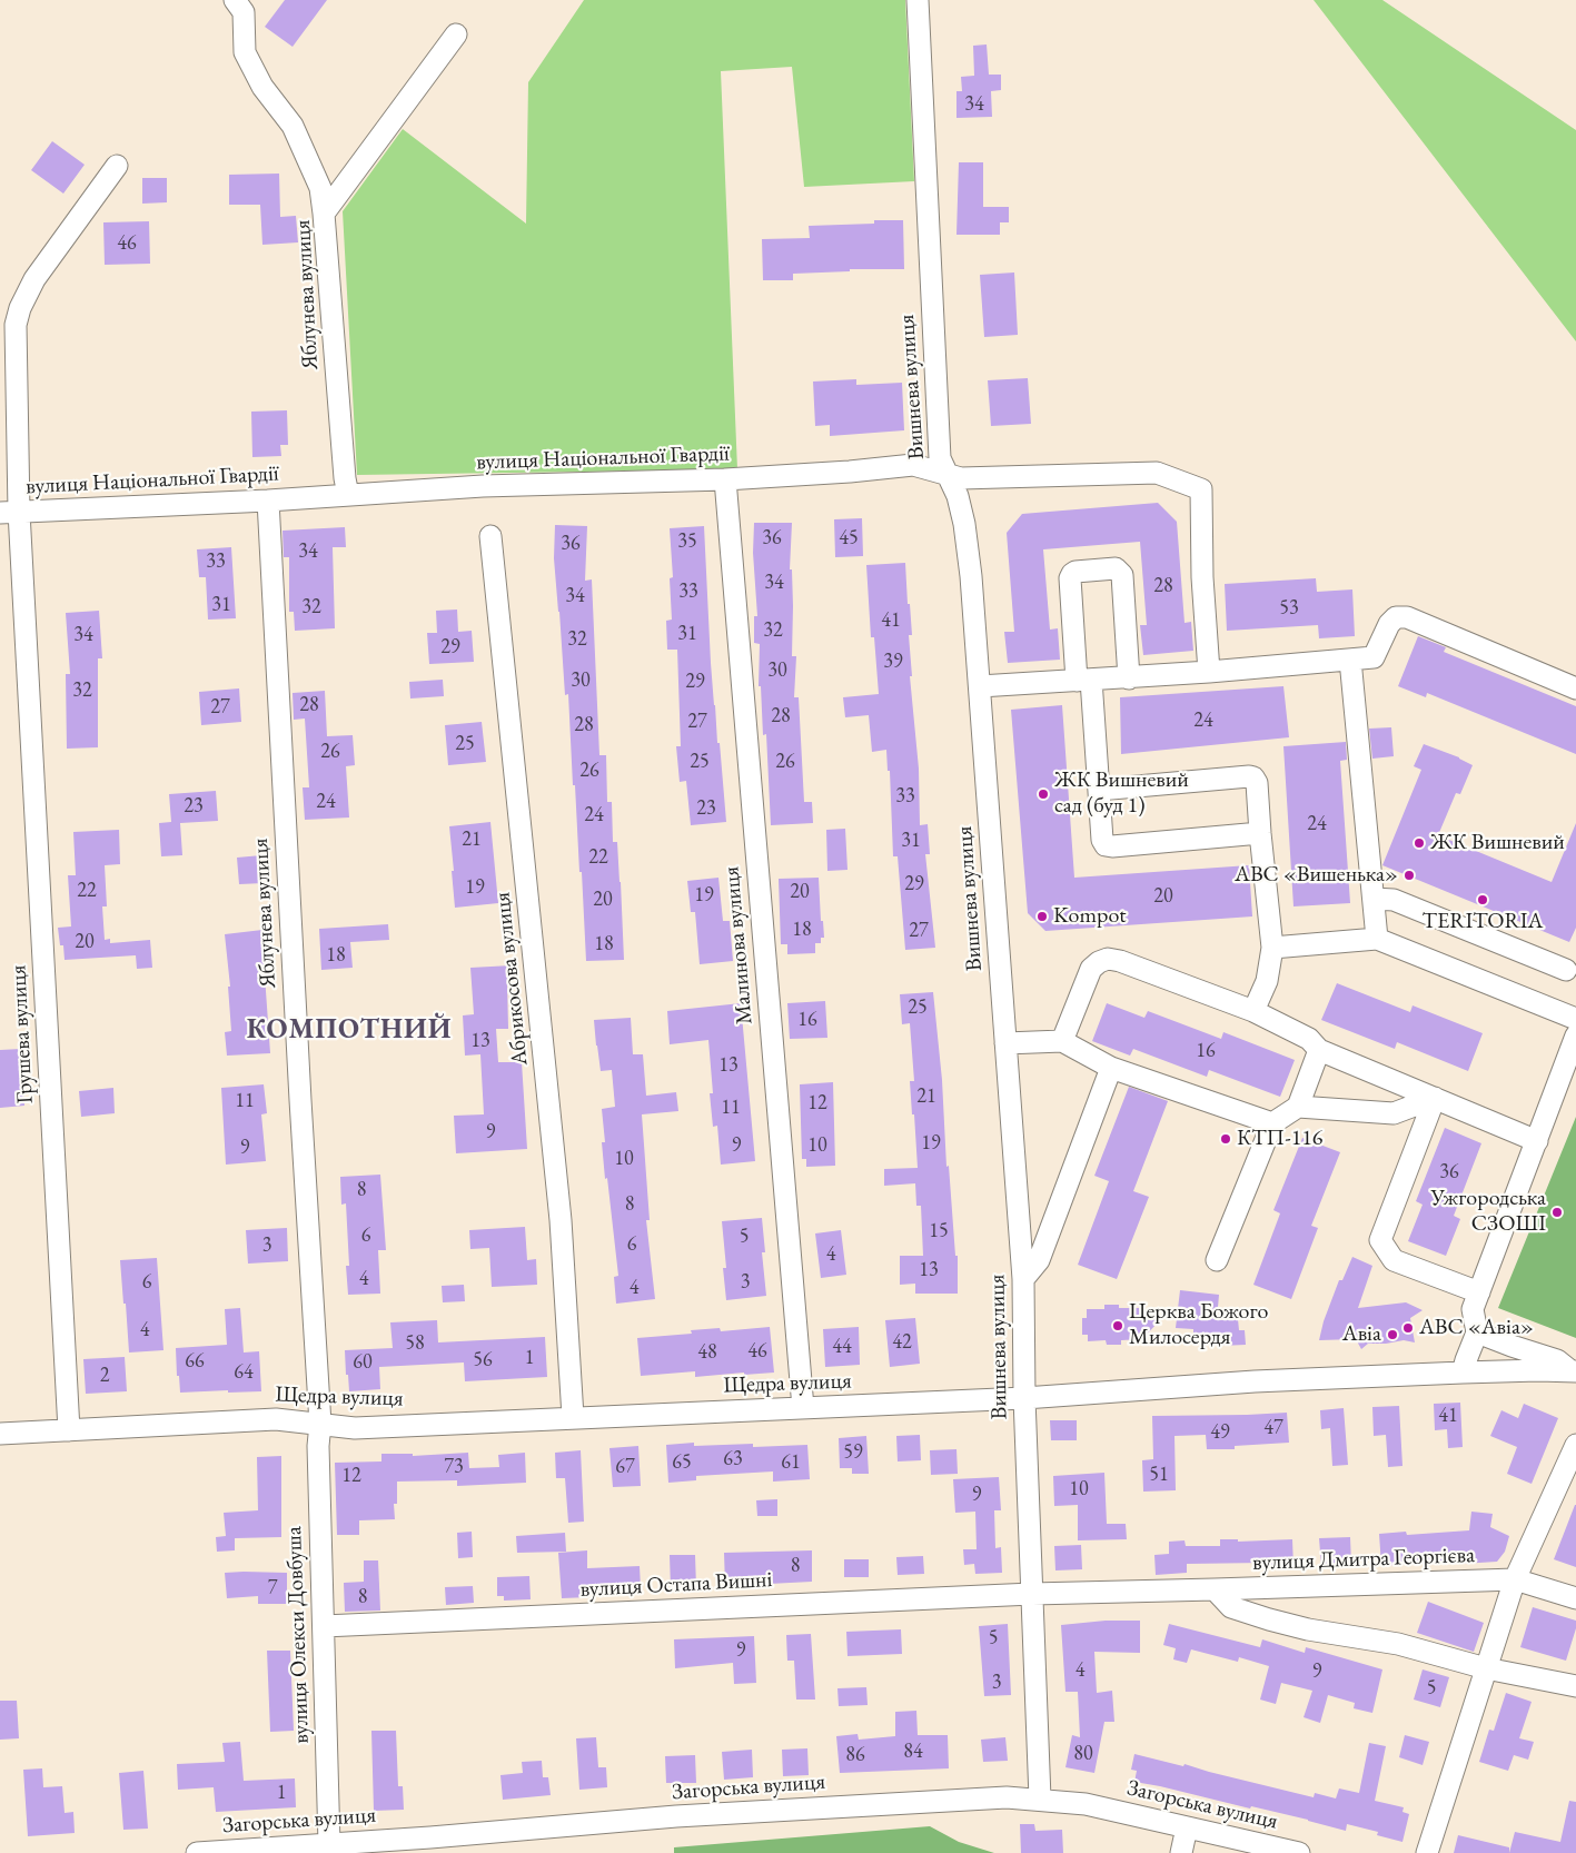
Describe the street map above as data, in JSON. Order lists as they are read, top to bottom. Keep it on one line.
{"streets":{"street":["Яблунева вулиця","Вишнева вулиця","вулиця Національної Гвардії","Малинова вулиця","Абрикосова вулиця","Грушева вулиця","Щедра вулиця","вулиця Дмитра Георгієва","вулиця Остапа Вишні","вулиця Олекси Довбуша","Загорська вулиця"]},"crossings":[["Яблунева вулиця","вулиця Національної Гвардії"],["Яблунева вулиця","Щедра вулиця"],["Яблунева вулиця","вулиця Олекси Довбуша"],["Вишнева вулиця","вулиця Національної Гвардії"],["Вишнева вулиця","Щедра вулиця"],["Вишнева вулиця","вулиця Дмитра Георгієва"],["Вишнева вулиця","вулиця Остапа Вишні"],["Вишнева вулиця","Загорська вулиця"],["вулиця Національної Гвардії","Малинова вулиця"],["вулиця Національної Гвардії","Грушева вулиця"],["Малинова вулиця","Щедра вулиця"],["Абрикосова вулиця","Щедра вулиця"],["Грушева вулиця","Щедра вулиця"],["Щедра вулиця","вулиця Олекси Довбуша"],["вулиця Дмитра Георгієва","вулиця Остапа Вишні"],["вулиця Остапа Вишні","вулиця Олекси Довбуша"],["вулиця Олекси Довбуша","Загорська вулиця"]],"districts":["КОМПОТНИЙ"],"places":["ЖК Вишневий сад (буд 1)","ЖК Вишневий","ABC «Вишенька»","TERITORIA","Kompot","КТП-116","Ужгородська СЗОШІ","Церква Божого Милосердя","ABC «Авіа»","Авіа"],"house_numbers":["34","46","36","45","35","36","34","33","34","28","33","34","31","32","53","41","32","31","34","32","29","39","30","30","29","32","28","27","28","24","27","28","25","26","25","26","26","33","24","23","23","24","24","21","31","22","29","19","22","20","19","20","20","18","27","20","18","18","25","16","13","16","13","21","11","12","11","9","19","9","10","9","10","36","8","8","15","6","5","6","3","4","13","4","6","3","4","4","42","58","44","46","48","1","56","66","60","64","2","41","47","49","59","63","65","61","73","67","51","12","10","9","8","7","8","5","9","4","9","3","5","84","80","86","1"]}
